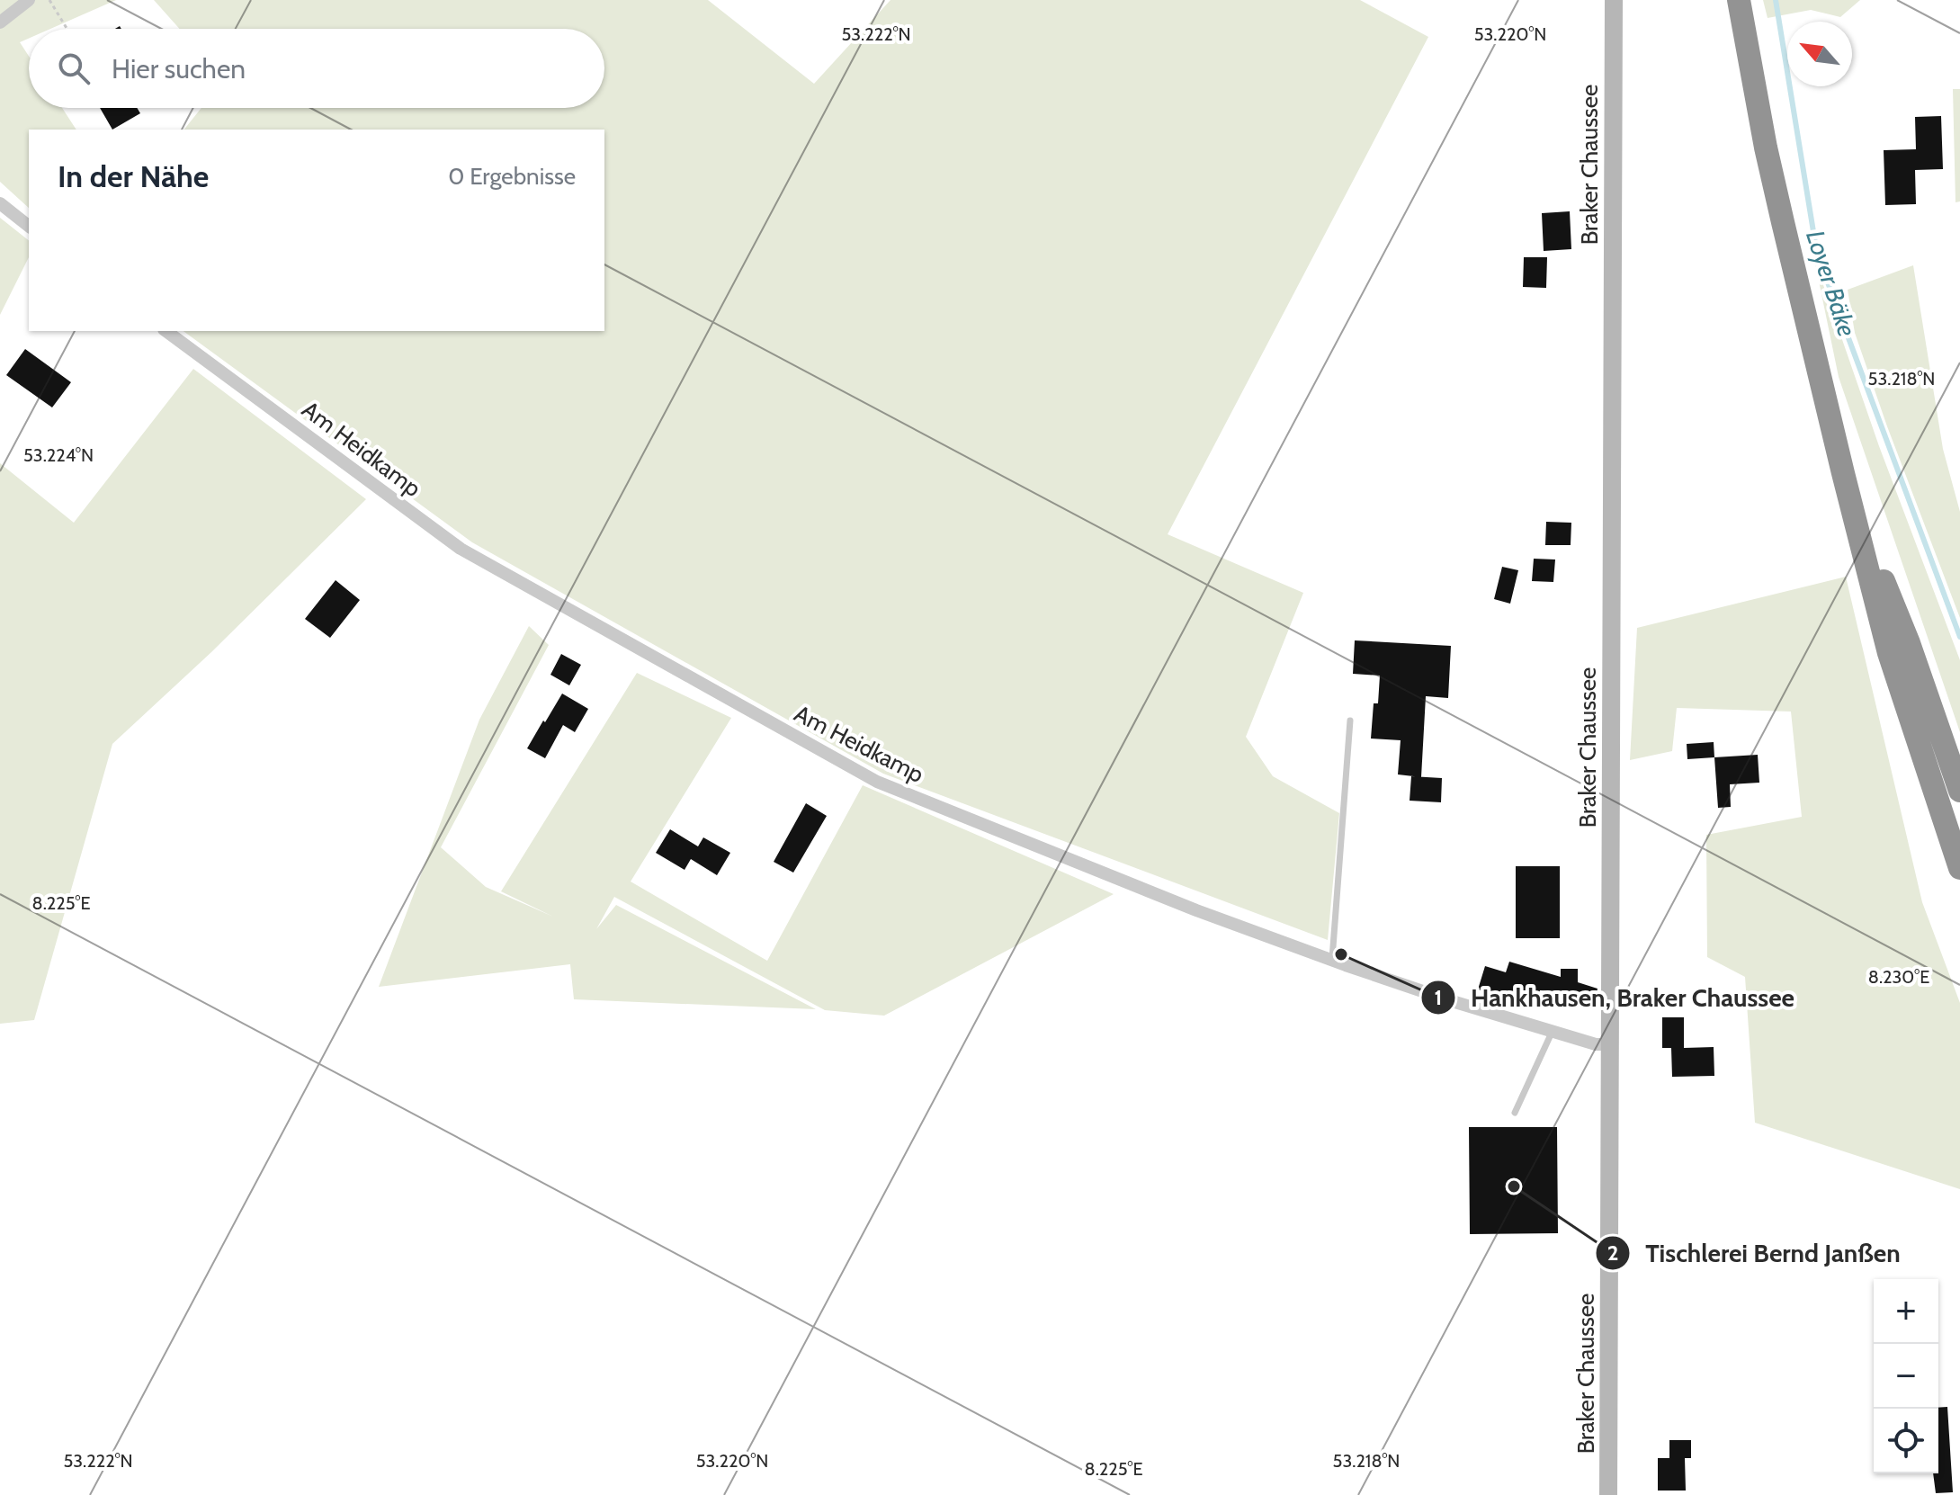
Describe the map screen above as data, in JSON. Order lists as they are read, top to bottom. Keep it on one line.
{"streets":{"street":["Braker Chaussee","Am Heidkamp"]},"crossings":[["Braker Chaussee","Am Heidkamp"]],"water":["Loyer Bäke"],"places":["Hankhausen, Braker Chaussee","Tischlerei Bernd Janßen"],"north":"top left","page":{"search":"Hier suchen","heading":["In der Nähe","0 Ergebnisse"],"map_buttons":["+","−"]},"coordinates":["53.222°N","53.220°N","53.218°N","53.224°N","8.225°E","8.230°E"]}
